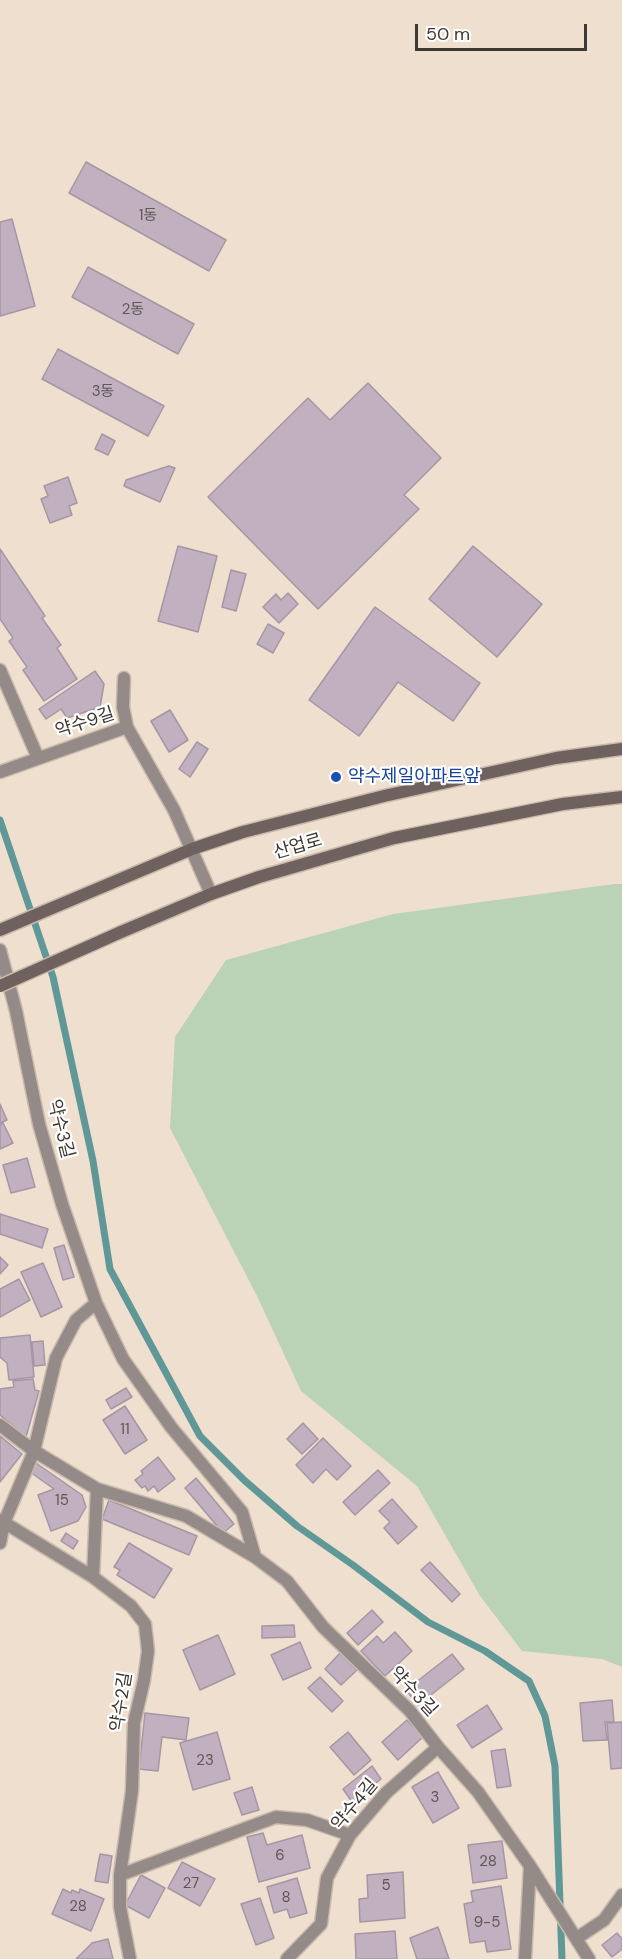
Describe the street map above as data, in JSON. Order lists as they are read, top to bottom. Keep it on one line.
{"streets":{"main road":["산업로"],"street":["약수9길","약수3길","약수2길","약수4길"]},"crossings":[["약수9길","산업로"],["약수3길","약수4길"]],"places":["약수제일아파트앞"],"house_numbers":["1동","2동","3동","11","15","23","3","6","28","27","5","8","28","9-5"],"scale_bar":"50 m"}
